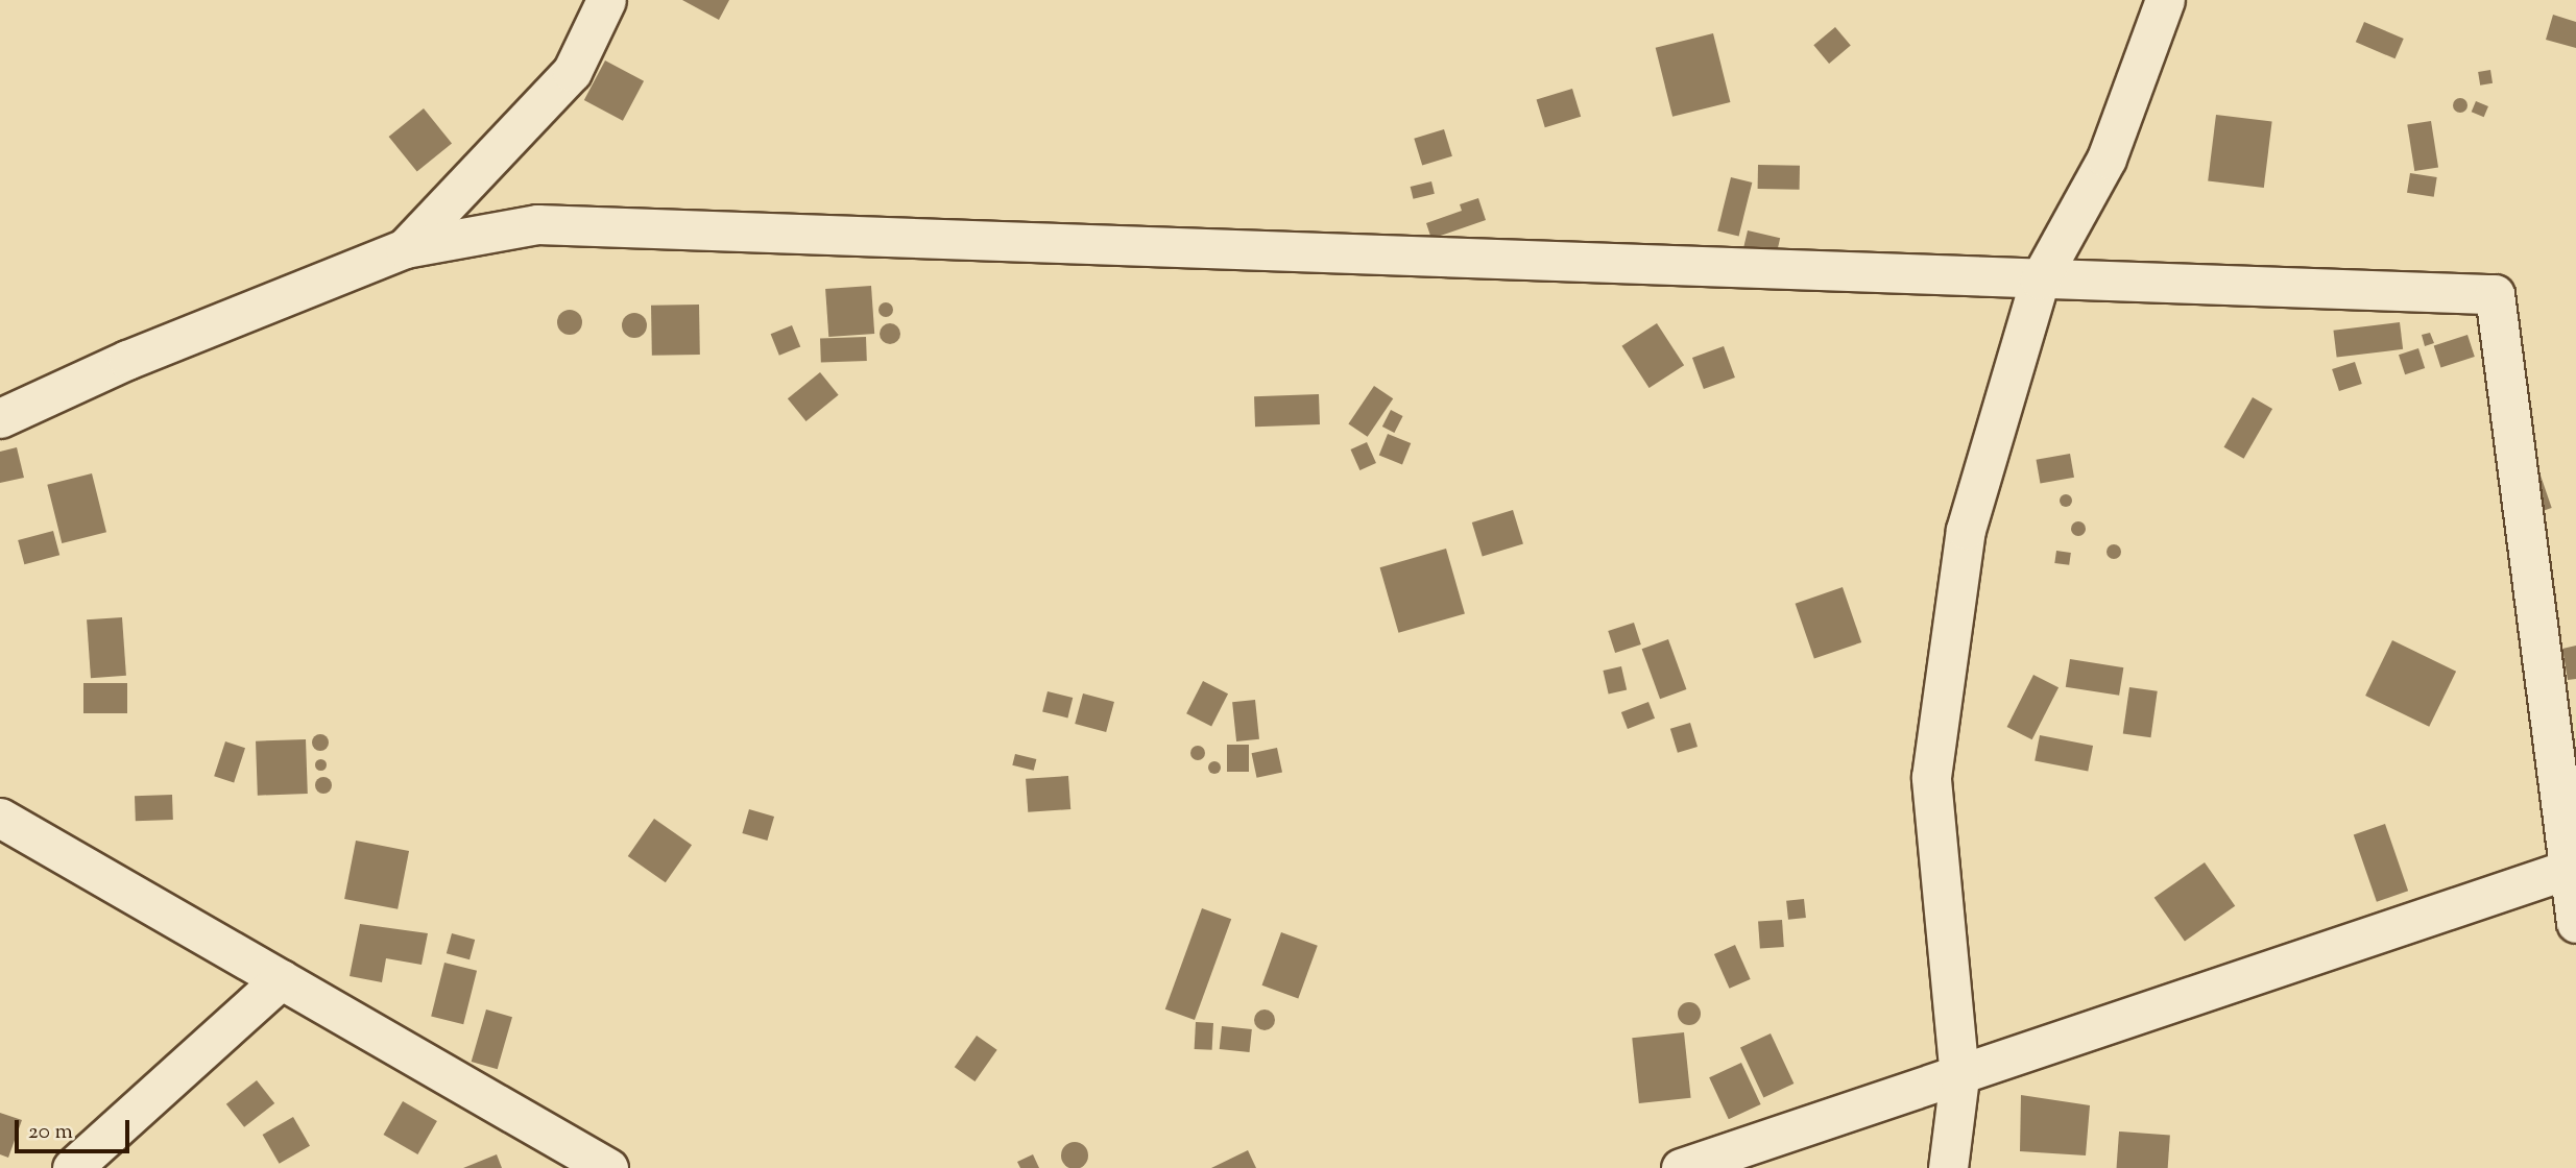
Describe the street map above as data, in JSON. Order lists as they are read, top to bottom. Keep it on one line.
{"scale_bar":"20 m"}
